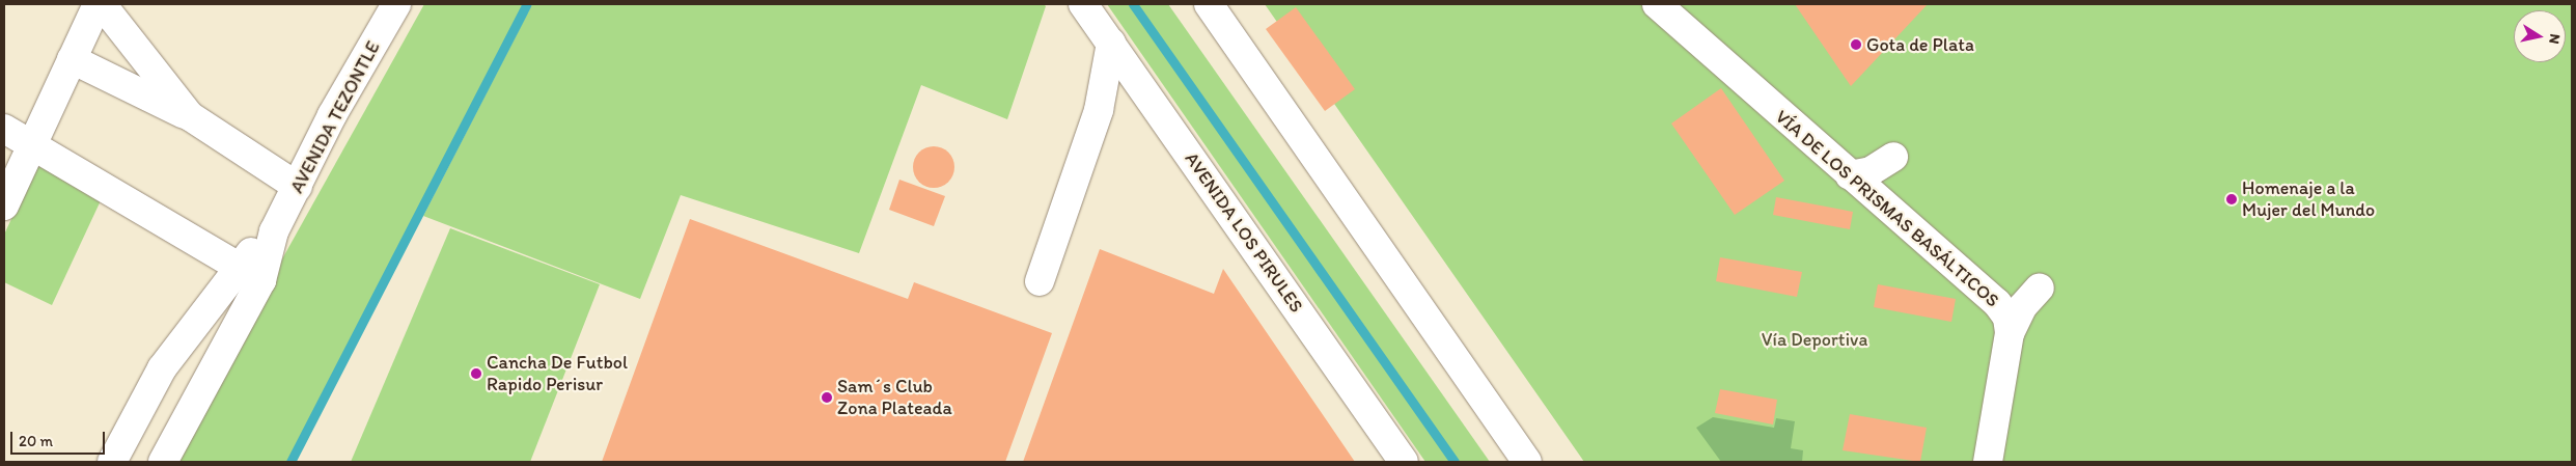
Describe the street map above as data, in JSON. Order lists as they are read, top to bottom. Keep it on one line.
{"streets":{"street":["AVENIDA TEZONTLE","VÍA DE LOS PRISMAS BASÁLTICOS","AVENIDA LOS PIRULES"]},"parks":["Vía Deportiva"],"places":["Gota de Plata","Homenaje a la Mujer del Mundo","Cancha De Futbol Rapido Perisur","Sam´s Club Zona Plateada"],"scale_bar":"20 m","north":"right"}
